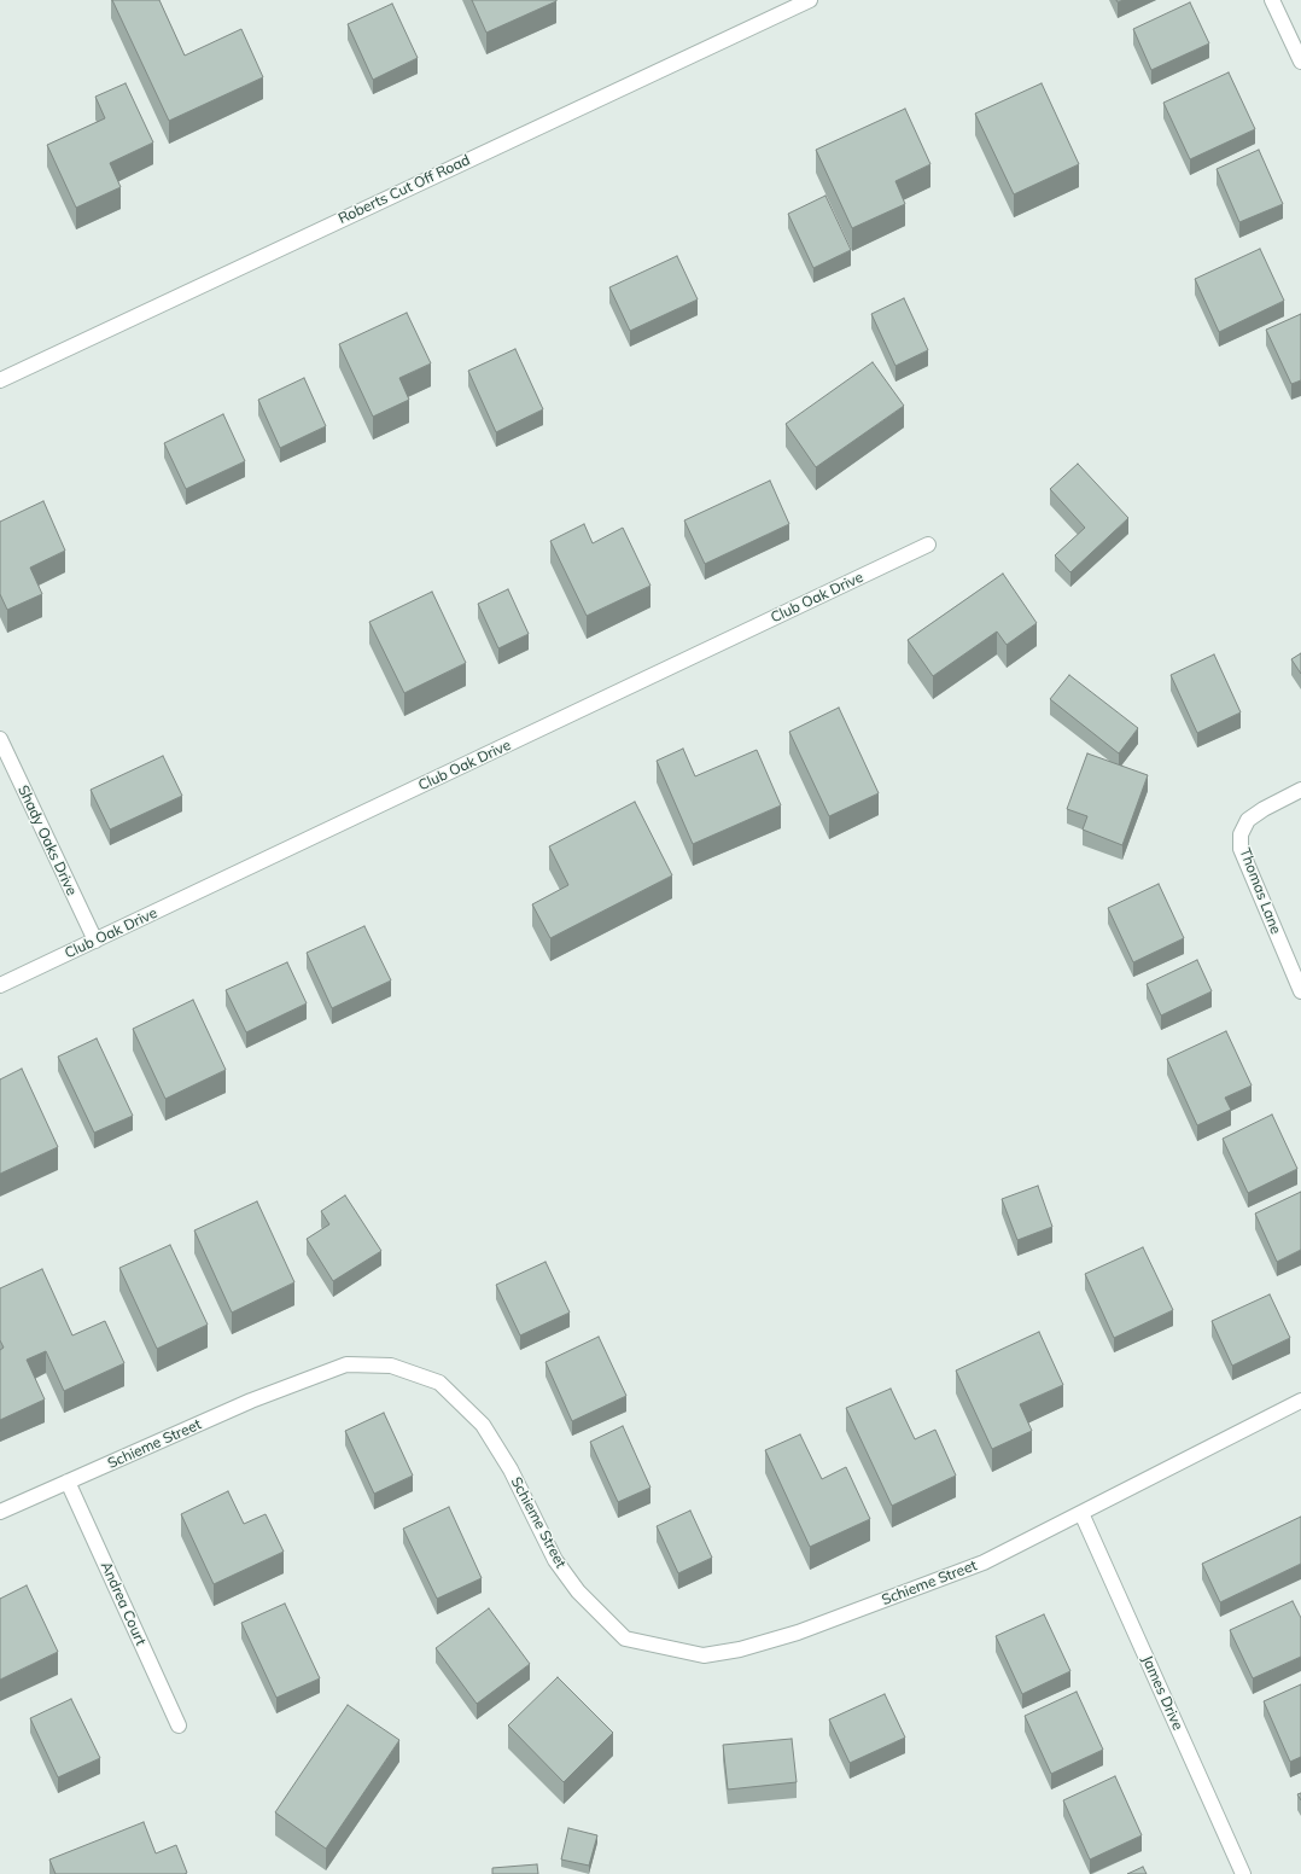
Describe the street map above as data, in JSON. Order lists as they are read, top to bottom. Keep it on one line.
{"streets":{"street":["Roberts Cut Off Road","Club Oak Drive","Shady Oaks Drive","Thomas Lane","Schieme Street","Andrea Court","James Drive"]},"crossings":[["Club Oak Drive","Shady Oaks Drive"],["Schieme Street","Andrea Court"],["Schieme Street","James Drive"]]}
